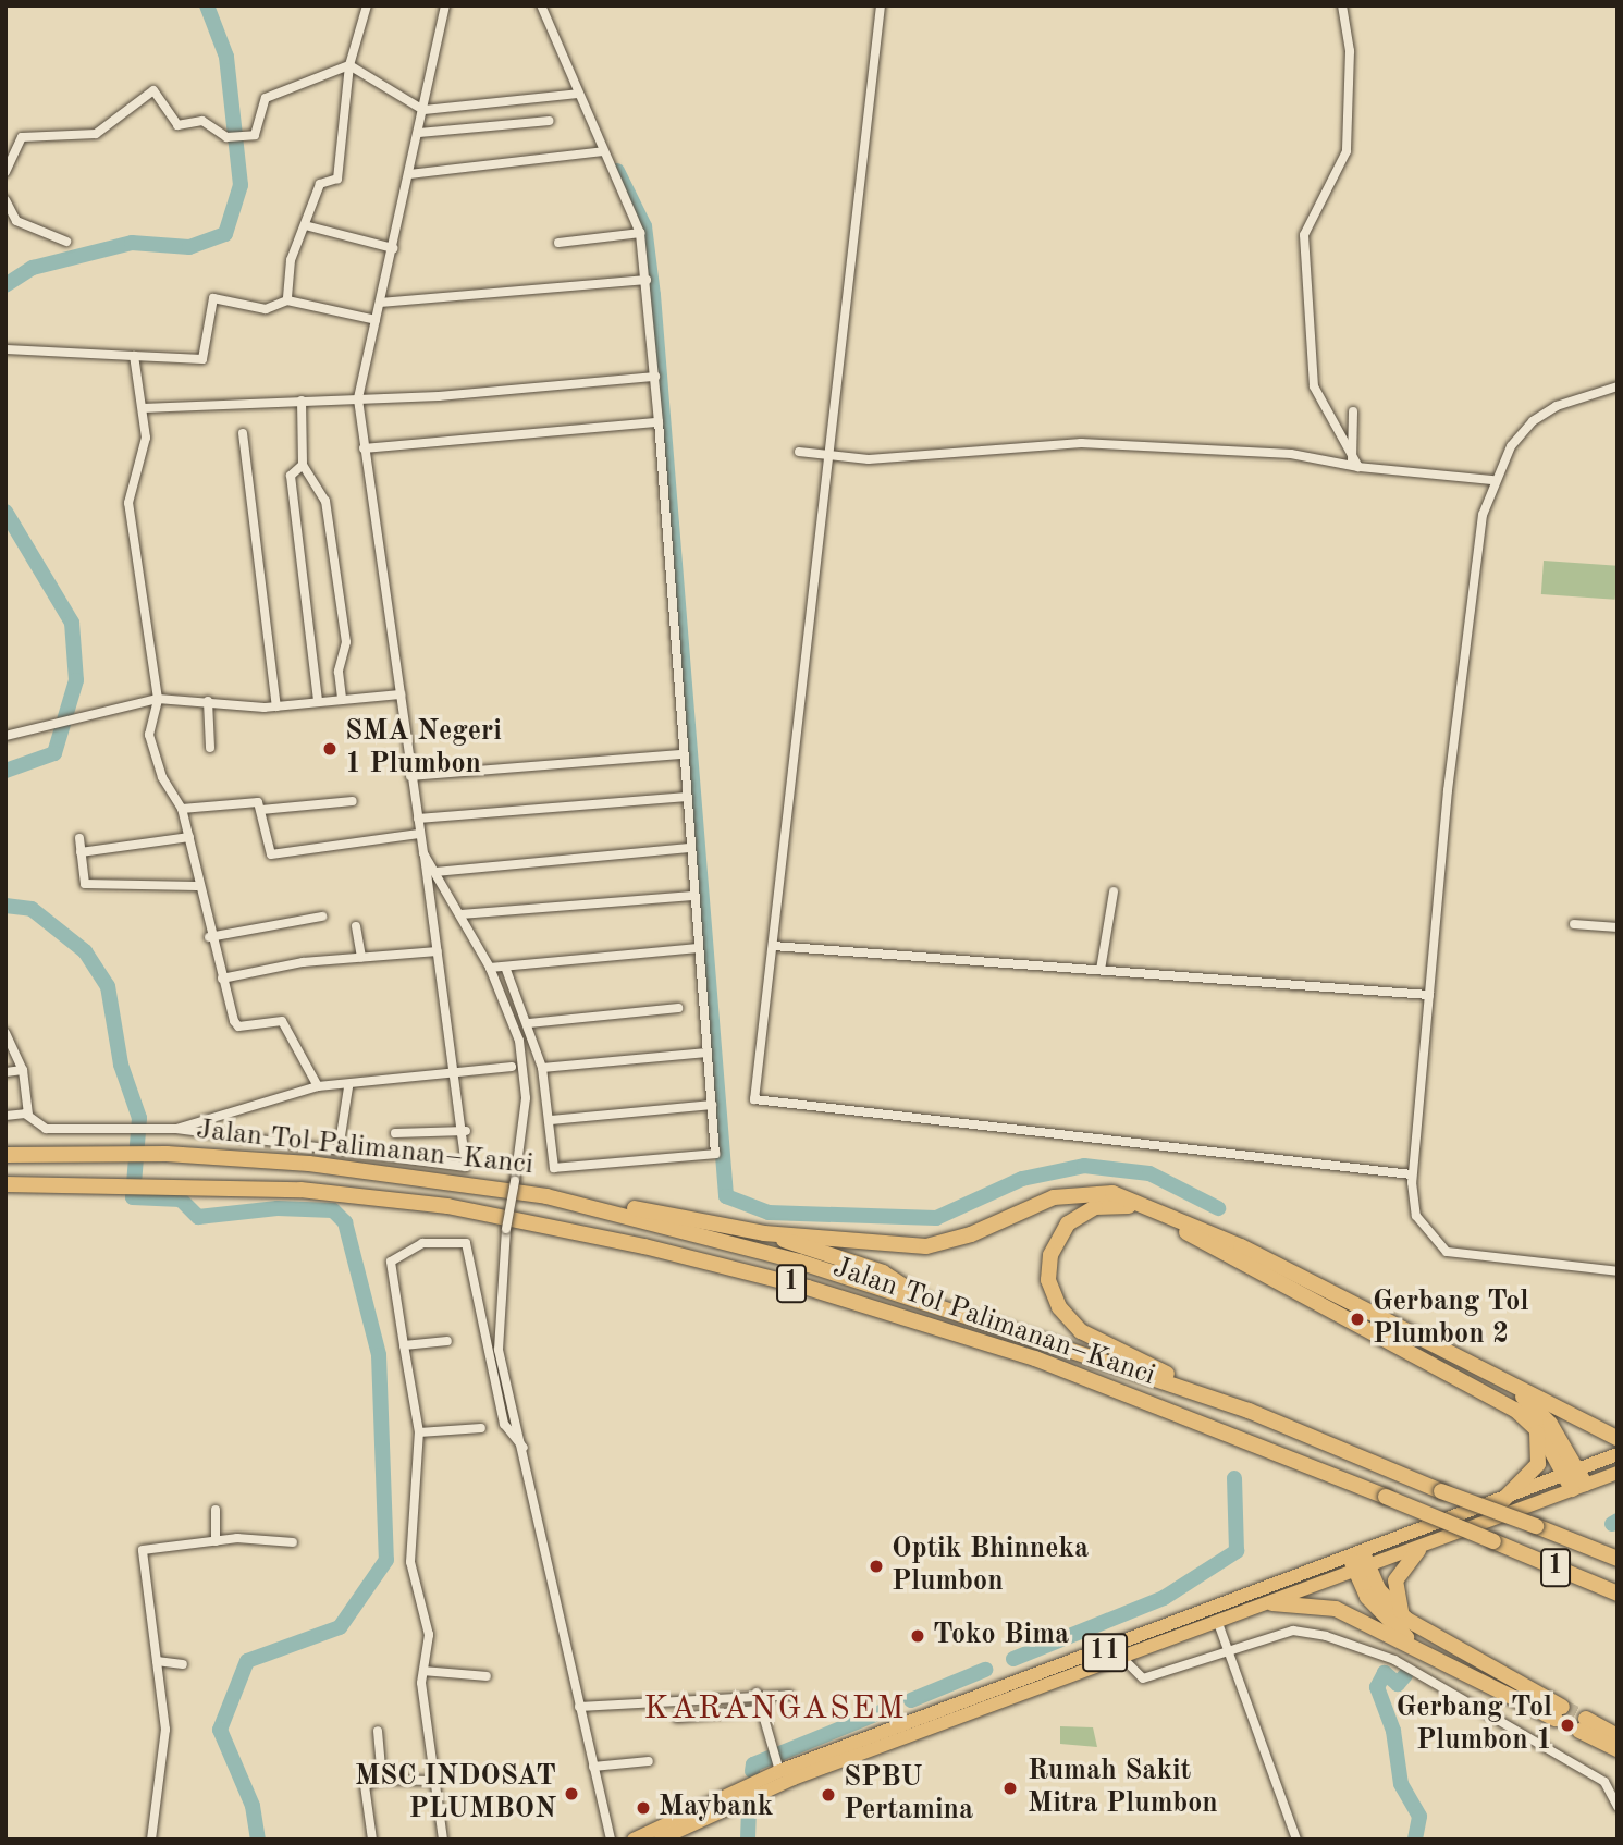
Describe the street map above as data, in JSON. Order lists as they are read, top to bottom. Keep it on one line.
{"streets":{"highway":["Jalan Tol Palimanan–Kanci","1","11"]},"districts":["KARANGASEM"],"places":["SMA Negeri 1 Plumbon","Gerbang Tol Plumbon 2","Optik Bhinneka Plumbon","Toko Bima","Gerbang Tol Plumbon 1","Rumah Sakit Mitra Plumbon","MSC INDOSAT PLUMBON","SPBU Pertamina","Maybank"]}
